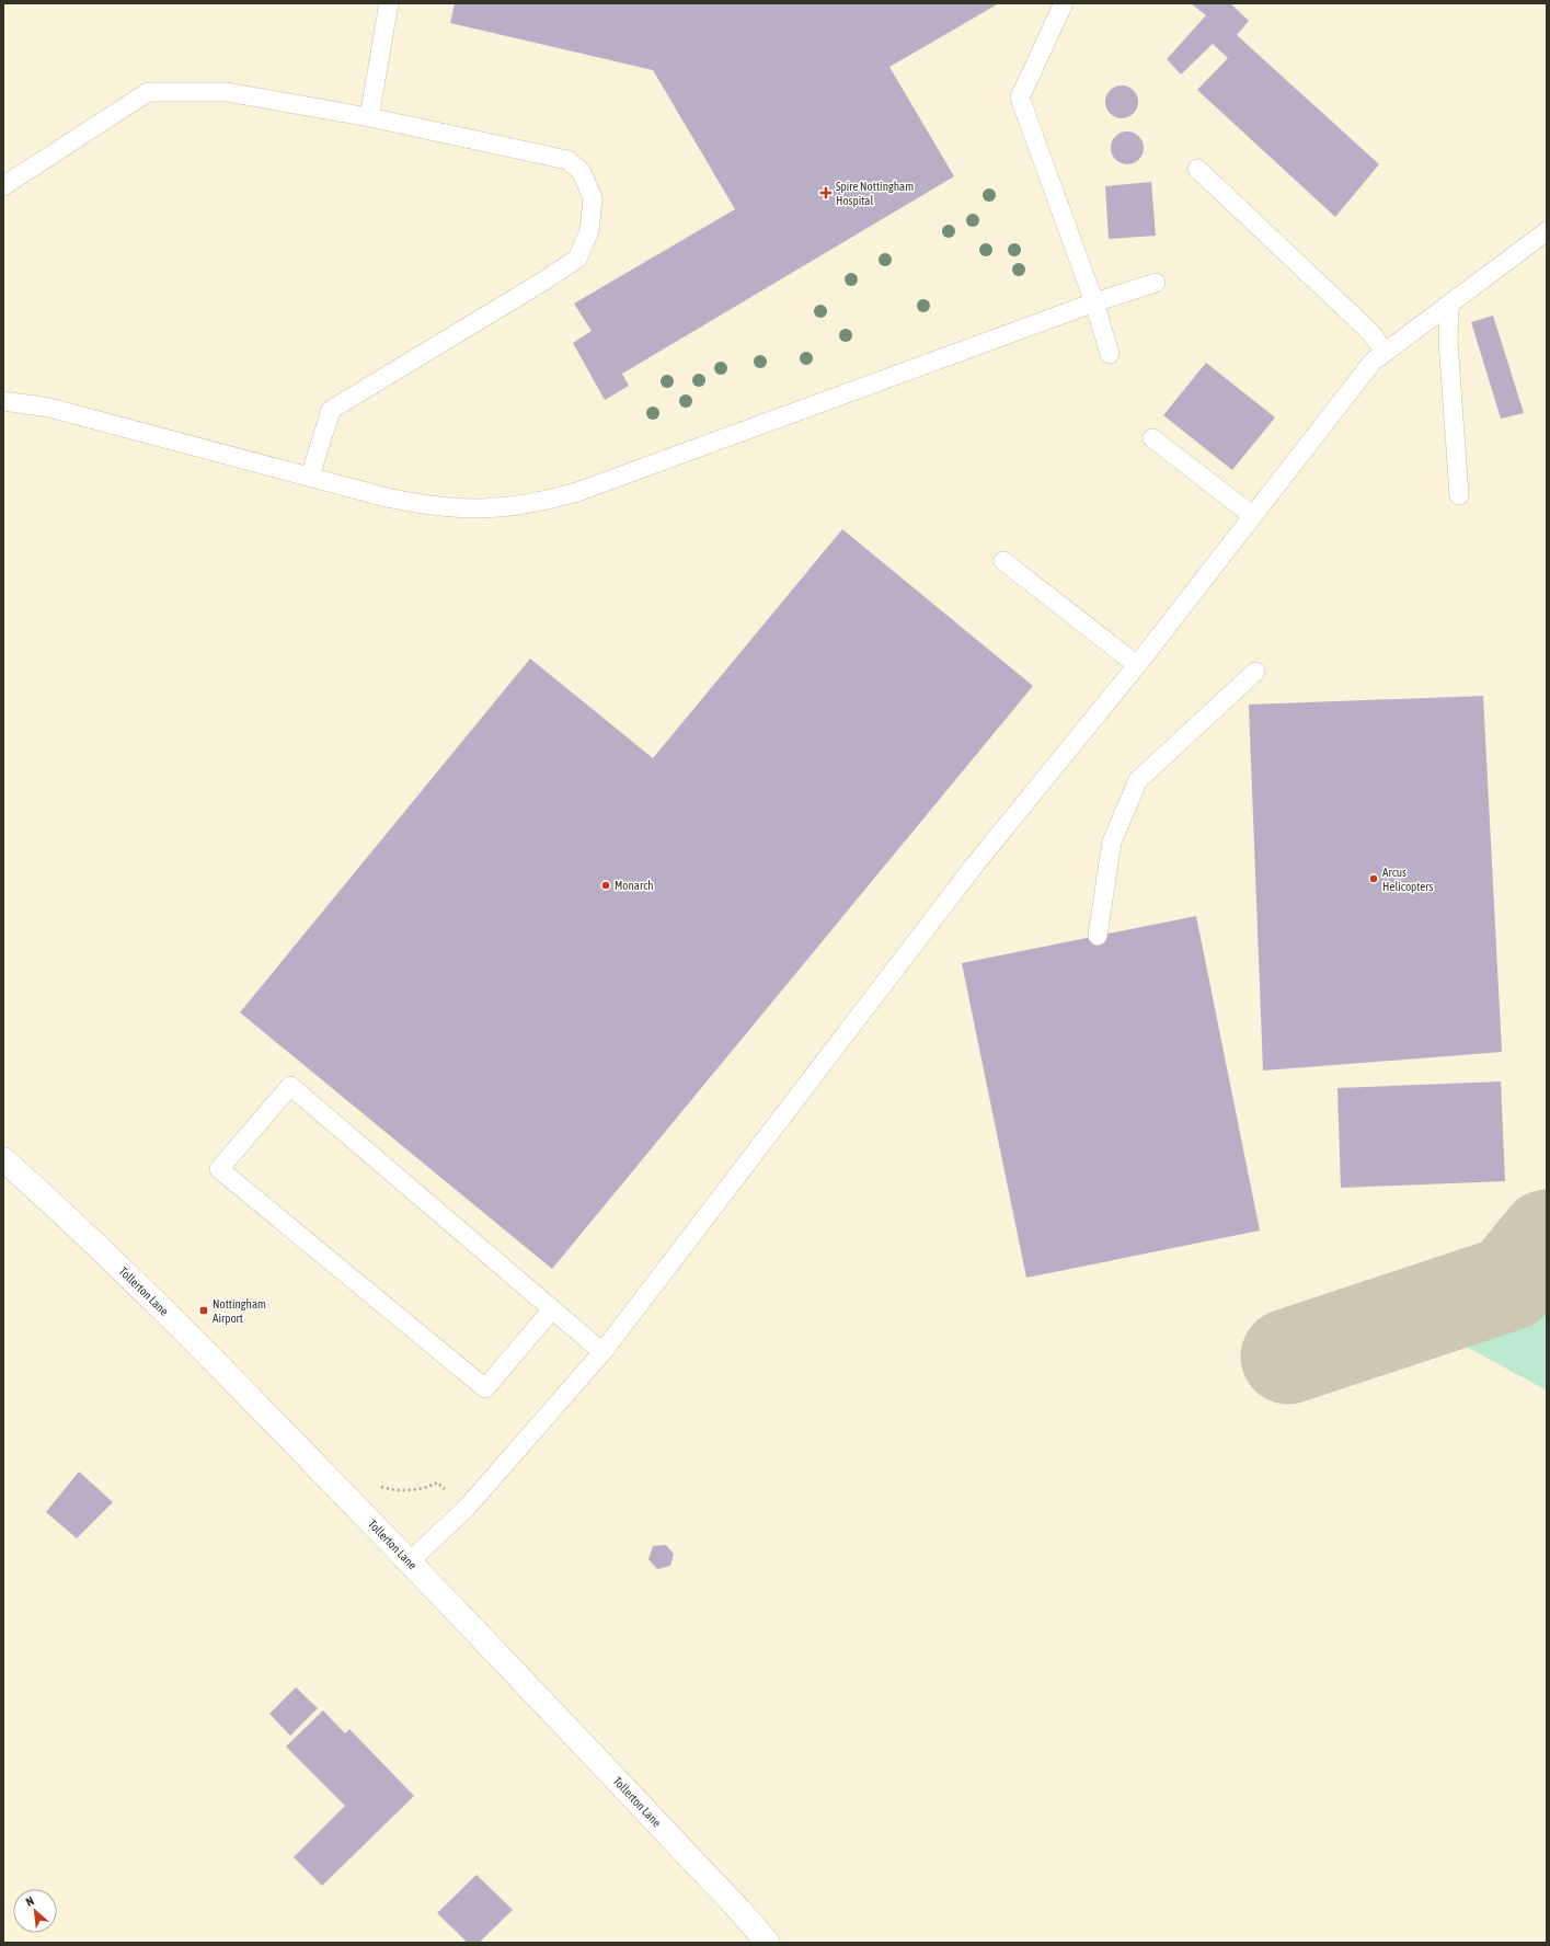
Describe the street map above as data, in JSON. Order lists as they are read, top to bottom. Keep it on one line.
{"streets":{"street":["Tollerton Lane"]},"places":{"health":["Spire Nottingham Hospital"],"other":["Arcus Helicopters","Monarch"],"transit":["Nottingham Airport"]},"north":"top left"}
